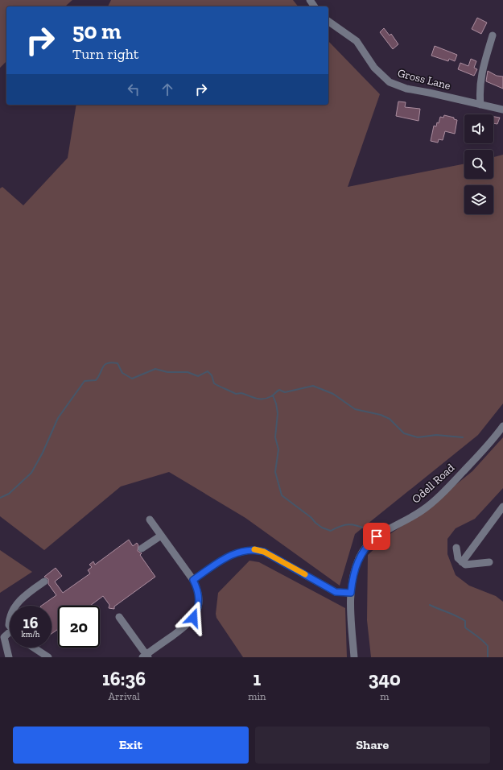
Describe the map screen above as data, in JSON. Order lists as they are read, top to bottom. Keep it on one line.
{"streets":{"street":["Gross Lane","Odell Road"]},"page":{"turn":["50 m","Turn right"],"speed":"16 km/h","limit":"20","eta":["16:36","Arrival","1","min","340","m"],"buttons":["Exit","Share"]}}
